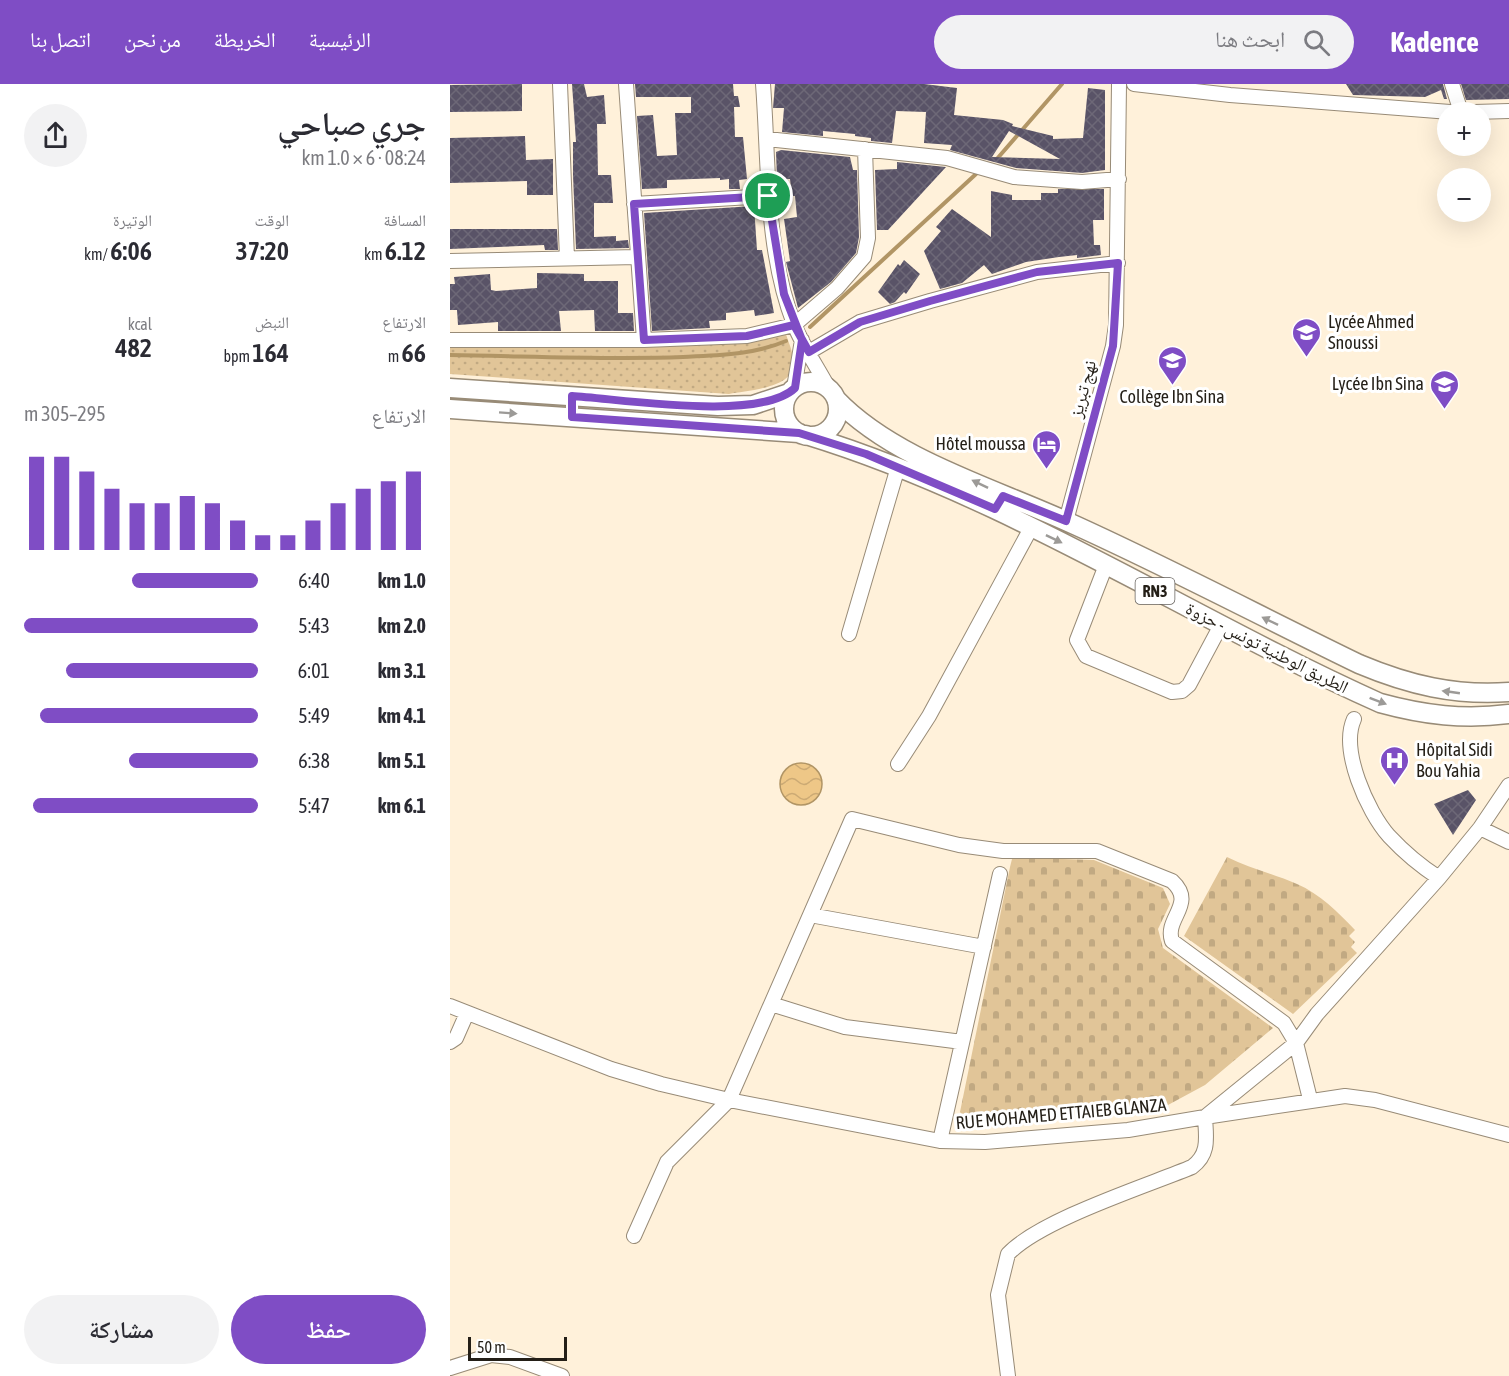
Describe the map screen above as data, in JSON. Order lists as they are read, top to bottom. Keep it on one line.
{"streets":{"main road":["RN3","الطريق الوطنية تونس - حزوة"],"street":["نهج تبريز","RUE MOHAMED ETTAIEB GLANZA"]},"crossings":[["نهج تبريز","الطريق الوطنية تونس - حزوة"],["RN3","الطريق الوطنية تونس - حزوة"]],"places":{"school or university":["Lycée Ahmed Snoussi","Collège Ibn Sina","Lycée Ibn Sina"],"hotel":["Hôtel moussa"],"hospital":["Hôpital Sidi Bou Yahia"]},"scale_bar":"50 m","page":{"header":"Kadence","search":"ابحث هنا","nav":["الرئيسية","الخريطة","من نحن","اتصل بنا"],"heading":["جري صباحي","08:24 · 6 × 1.0 km"],"map_buttons":["+","−"],"stats":[["المسافة","6.12 km"],["الوقت","37:20"],["الوتيرة","6:06 /km"],["الارتفاع","66 m"],["النبض","164 bpm"],["kcal","482"]],"chart":["الارتفاع","295–305 m"],"list":[{"name":"1.0 km","note":"6:40"},{"name":"2.0 km","note":"5:43"},{"name":"3.1 km","note":"6:01"},{"name":"4.1 km","note":"5:49"},{"name":"5.1 km","note":"6:38"},{"name":"6.1 km","note":"5:47"}],"buttons":["حفظ","مشاركة"],"scale":"50 m"}}
